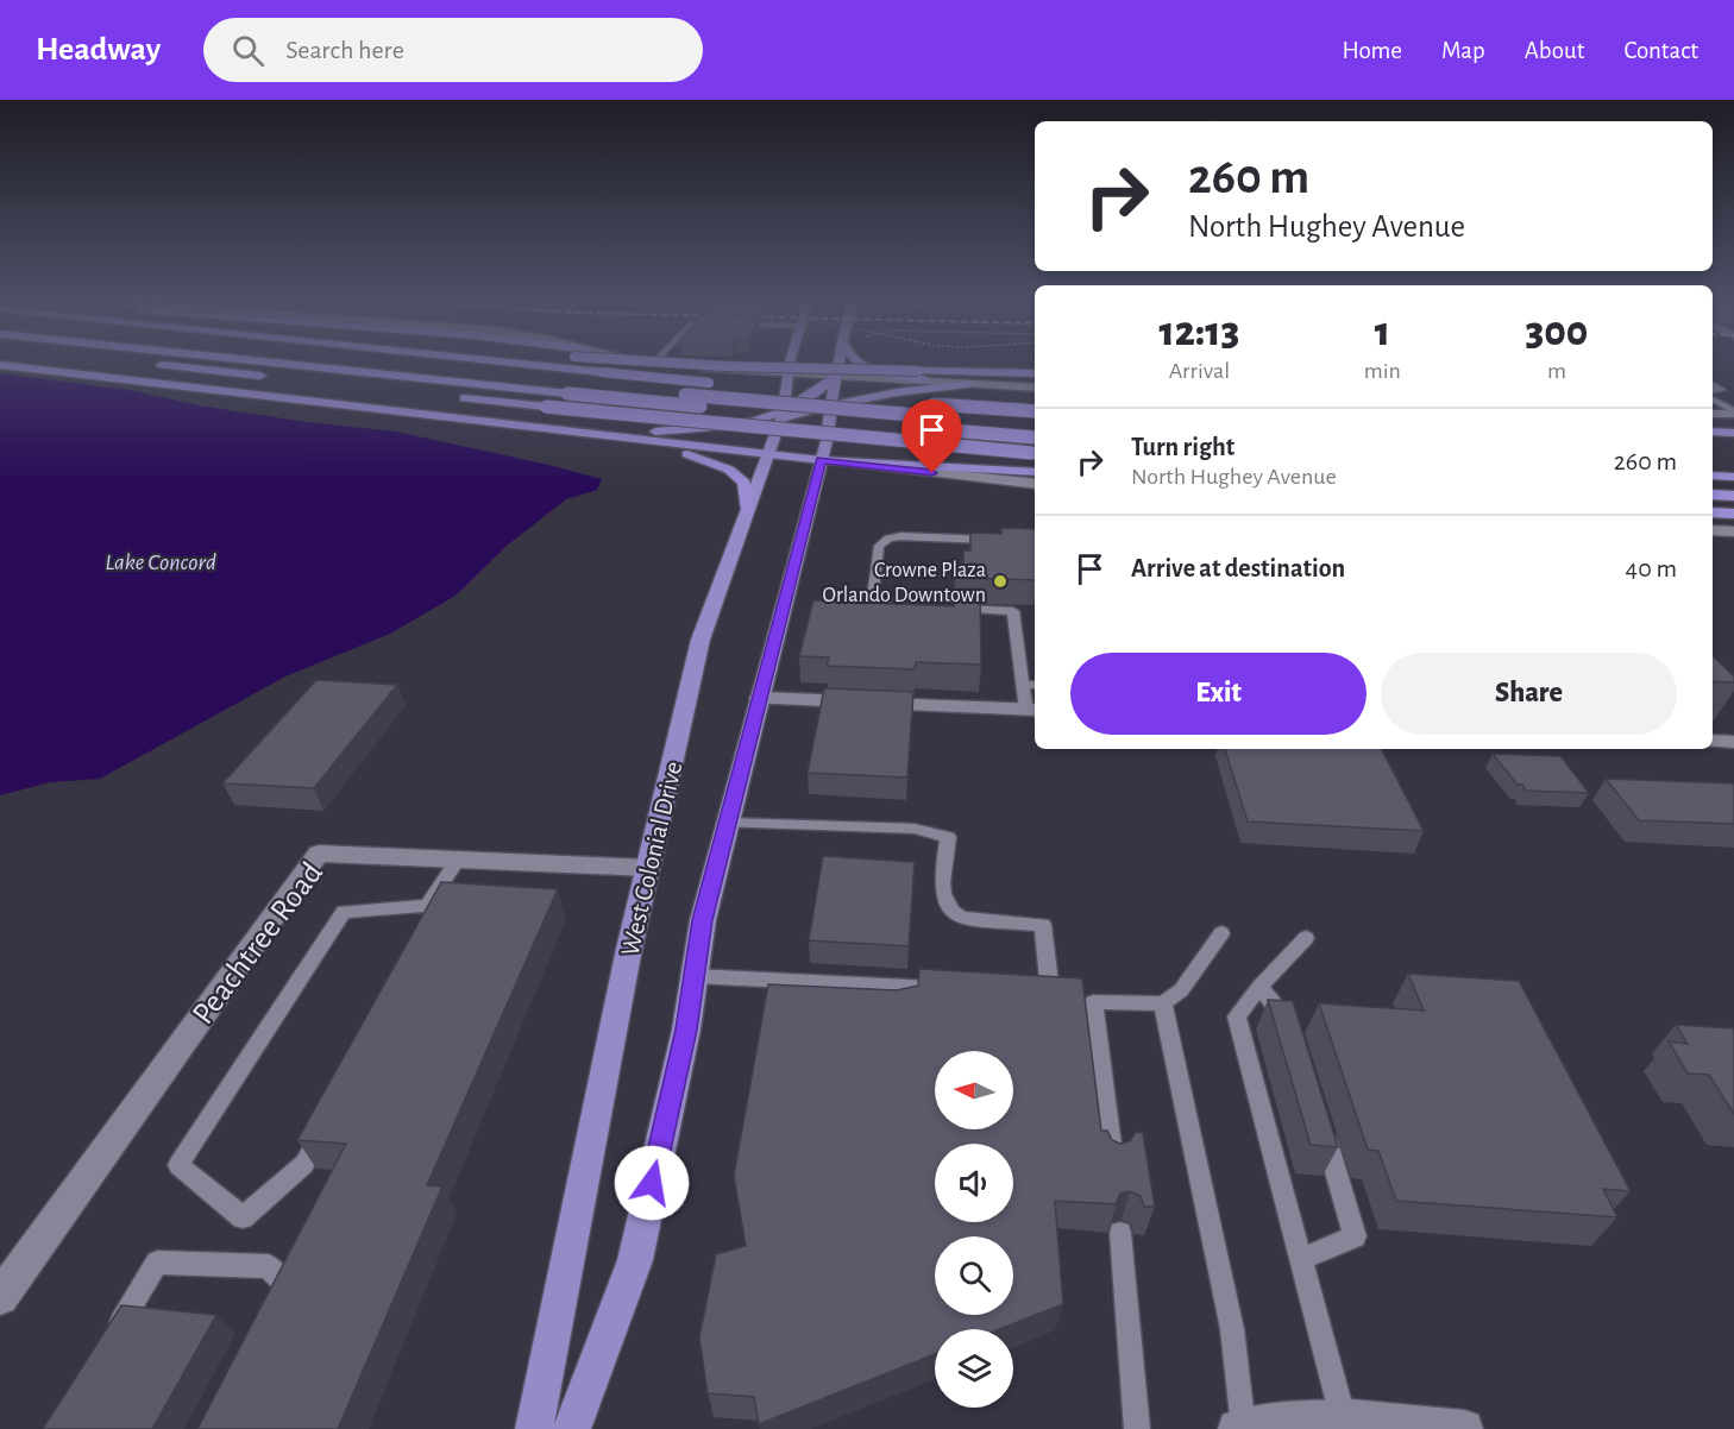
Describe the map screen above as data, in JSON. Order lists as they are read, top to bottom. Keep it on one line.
{"streets":{"highway":["West Colonial Drive"],"street":["Peachtree Road"]},"crossings":[["West Colonial Drive","Peachtree Road"]],"water":["Lake Concord"],"places":["Crowne Plaza Orlando Downtown"],"north":"left","page":{"header":"Headway","search":"Search here","nav":["Home","Map","About","Contact"],"turn":["260 m","North Hughey Avenue"],"eta":["12:13","Arrival","1","min","300","m"],"list":[{"name":"Turn right","note":"North Hughey Avenue","value":"260 m"},{"name":"Arrive at destination","value":"40 m"}],"buttons":["Exit","Share"]}}
